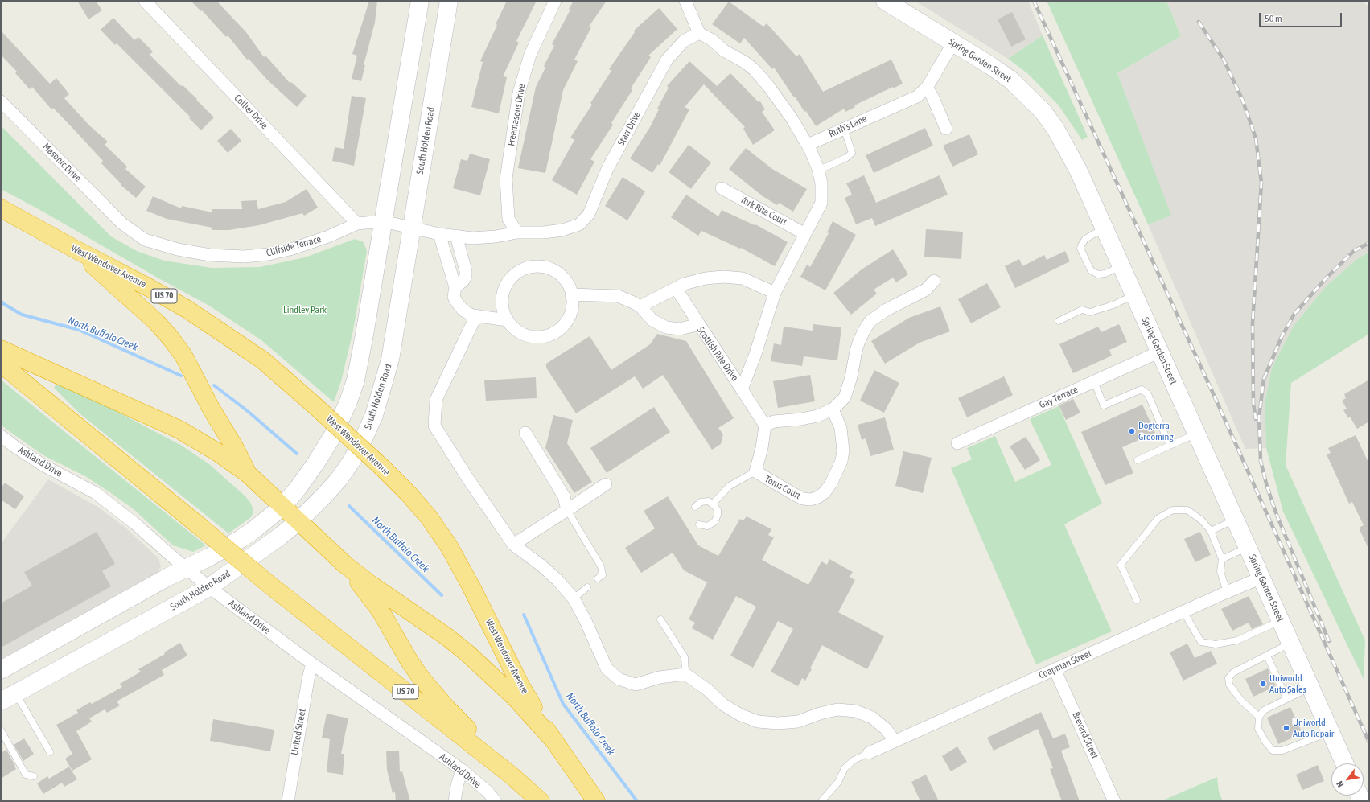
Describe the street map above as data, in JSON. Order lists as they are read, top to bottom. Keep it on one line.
{"streets":{"highway":["West Wendover Avenue","US 70"],"main road":["Spring Garden Street","South Holden Road"],"street":["Collier Drive","Freemasons Drive","Ruth's Lane","Starr Drive","Masonic Drive","York Rite Court","Cliffside Terrace","Scottish Rite Drive","Gay Terrace","Ashland Drive","Toms Court","Coapman Street","United Street","Brevard Street"]},"crossings":[["Spring Garden Street","Ruth's Lane"],["Spring Garden Street","Gay Terrace"],["Spring Garden Street","Coapman Street"],["Collier Drive","Cliffside Terrace"],["Freemasons Drive","Starr Drive"],["Starr Drive","South Holden Road"],["Starr Drive","Cliffside Terrace"],["South Holden Road","Cliffside Terrace"],["South Holden Road","Ashland Drive"],["Masonic Drive","Cliffside Terrace"],["Ashland Drive","United Street"],["Coapman Street","Brevard Street"]],"water":["North Buffalo Creek"],"parks":["Lindley Park"],"places":["Dogterra Grooming","Uniworld Auto Sales","Uniworld Auto Repair"],"scale_bar":"50 m","north":"bottom left"}
